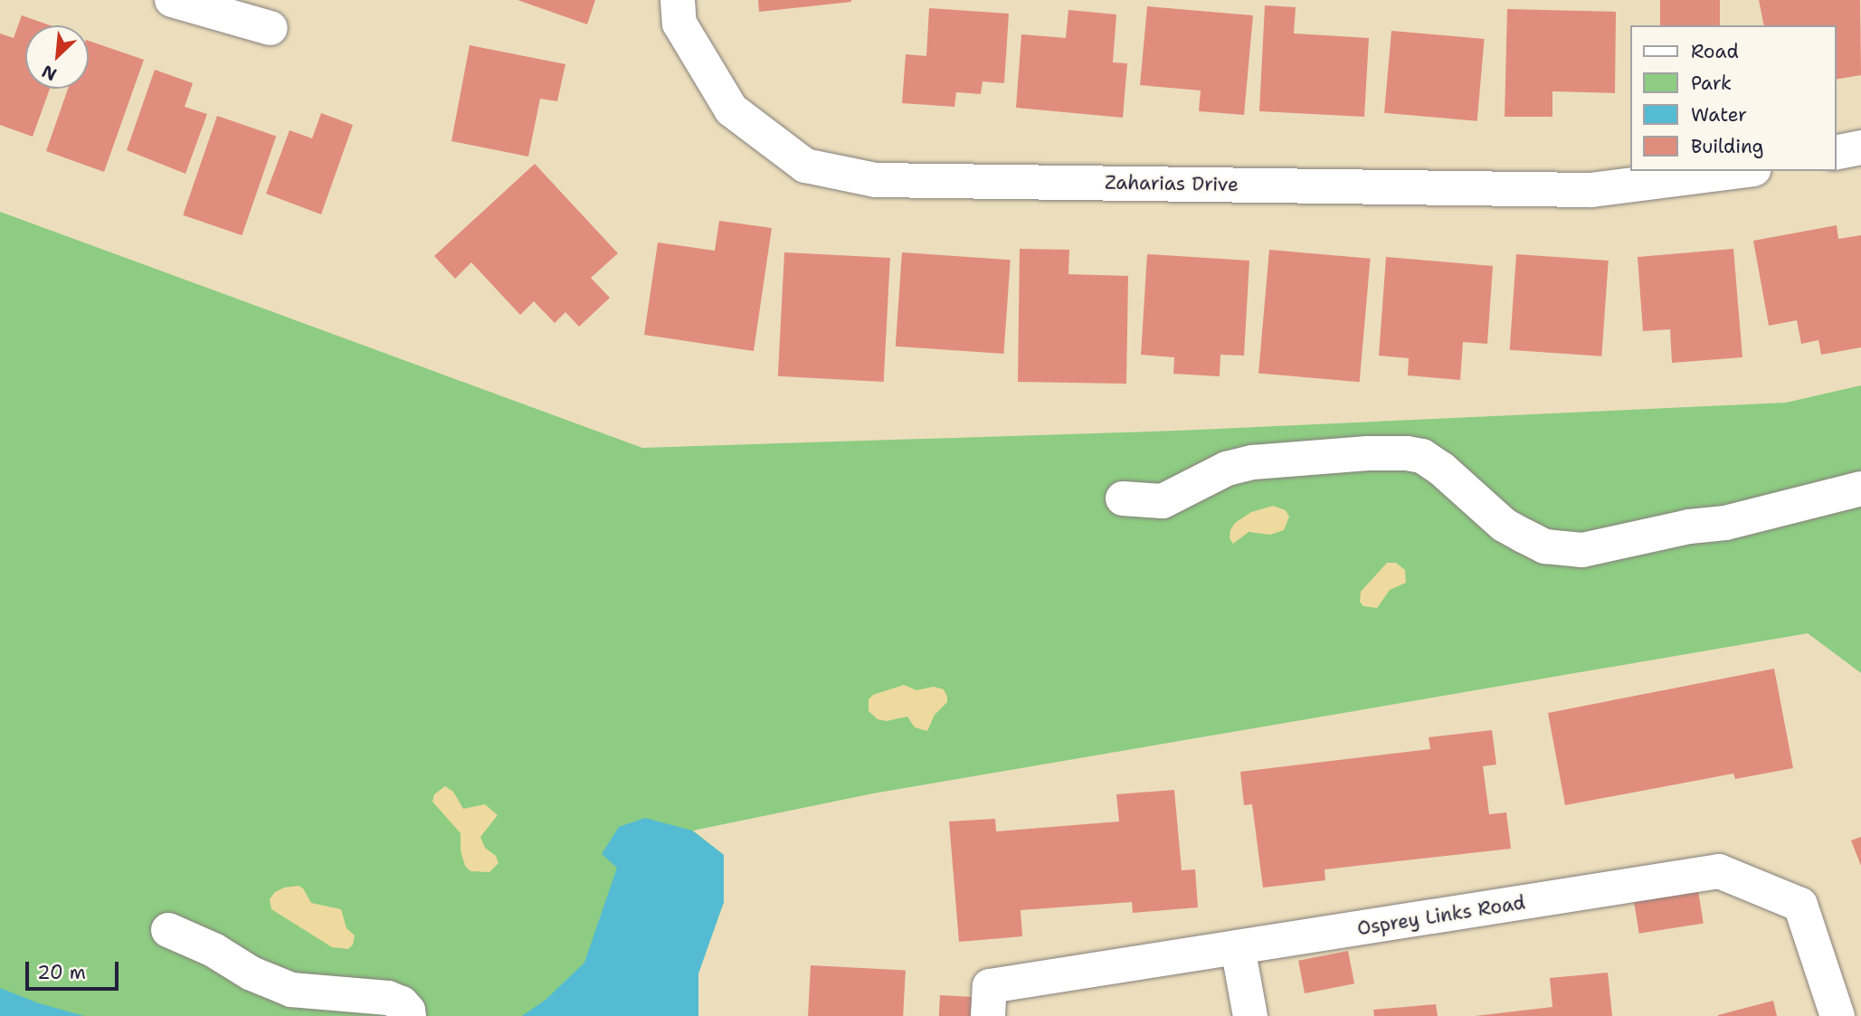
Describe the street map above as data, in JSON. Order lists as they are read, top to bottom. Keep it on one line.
{"streets":{"street":["Zaharias Drive","Osprey Links Road"]},"legend":["Road","Park","Water","Building"],"scale_bar":"20 m","north":"bottom left"}
